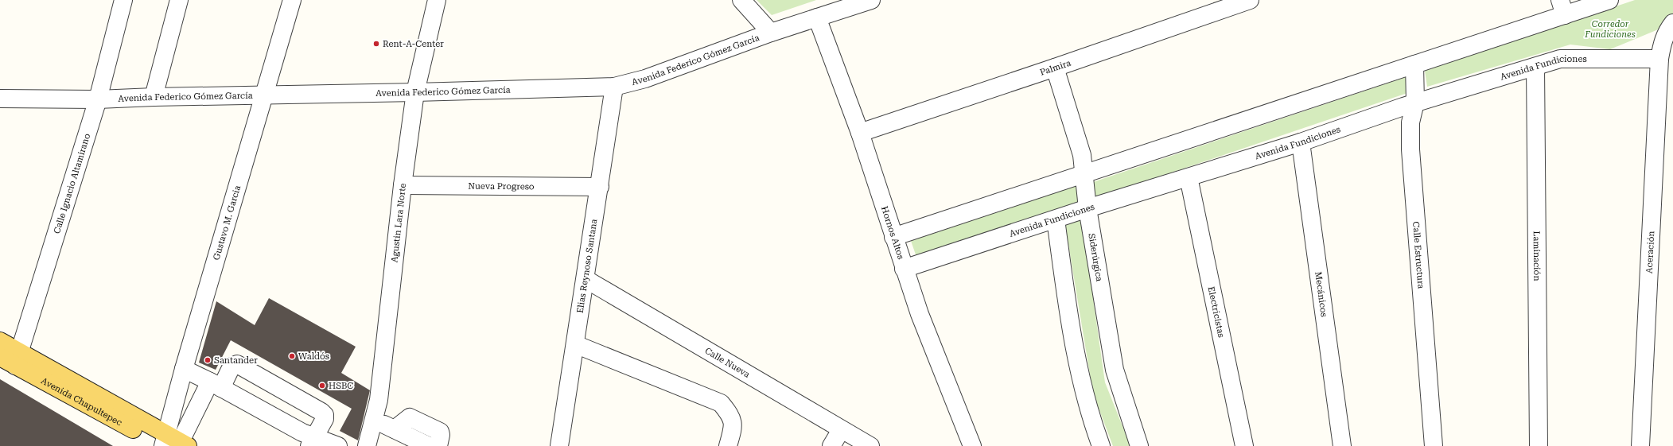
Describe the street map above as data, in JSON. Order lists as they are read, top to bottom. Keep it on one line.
{"streets":{"main road":["Avenida Chapultepec"],"street":["Avenida Federico Gómez García","Palmira","Avenida Fundiciones","Calle Ignacio Altamirano","Nueva Progreso","Gustavo M. Garcia","Agustin Lara Norte","Hornos Altos","Aceración","Calle Estructura","Laminación","Siderúrgica","Elias Reynoso Santana","Mecánicos","Electricistas","Calle Nueva"]},"crossings":[["Avenida Federico Gómez García","Calle Ignacio Altamirano"],["Avenida Federico Gómez García","Gustavo M. Garcia"],["Avenida Federico Gómez García","Agustin Lara Norte"],["Avenida Federico Gómez García","Hornos Altos"],["Avenida Federico Gómez García","Elias Reynoso Santana"],["Palmira","Hornos Altos"],["Palmira","Siderúrgica"],["Avenida Fundiciones","Hornos Altos"],["Avenida Fundiciones","Aceración"],["Avenida Fundiciones","Calle Estructura"],["Avenida Fundiciones","Laminación"],["Avenida Fundiciones","Siderúrgica"],["Avenida Fundiciones","Mecánicos"],["Avenida Fundiciones","Electricistas"],["Calle Ignacio Altamirano","Avenida Chapultepec"],["Nueva Progreso","Agustin Lara Norte"],["Nueva Progreso","Elias Reynoso Santana"],["Gustavo M. Garcia","Avenida Chapultepec"],["Elias Reynoso Santana","Calle Nueva"]],"parks":["Corredor Fundiciones"],"places":["Rent-A-Center","Waldo´s","Santander","HSBC"]}
